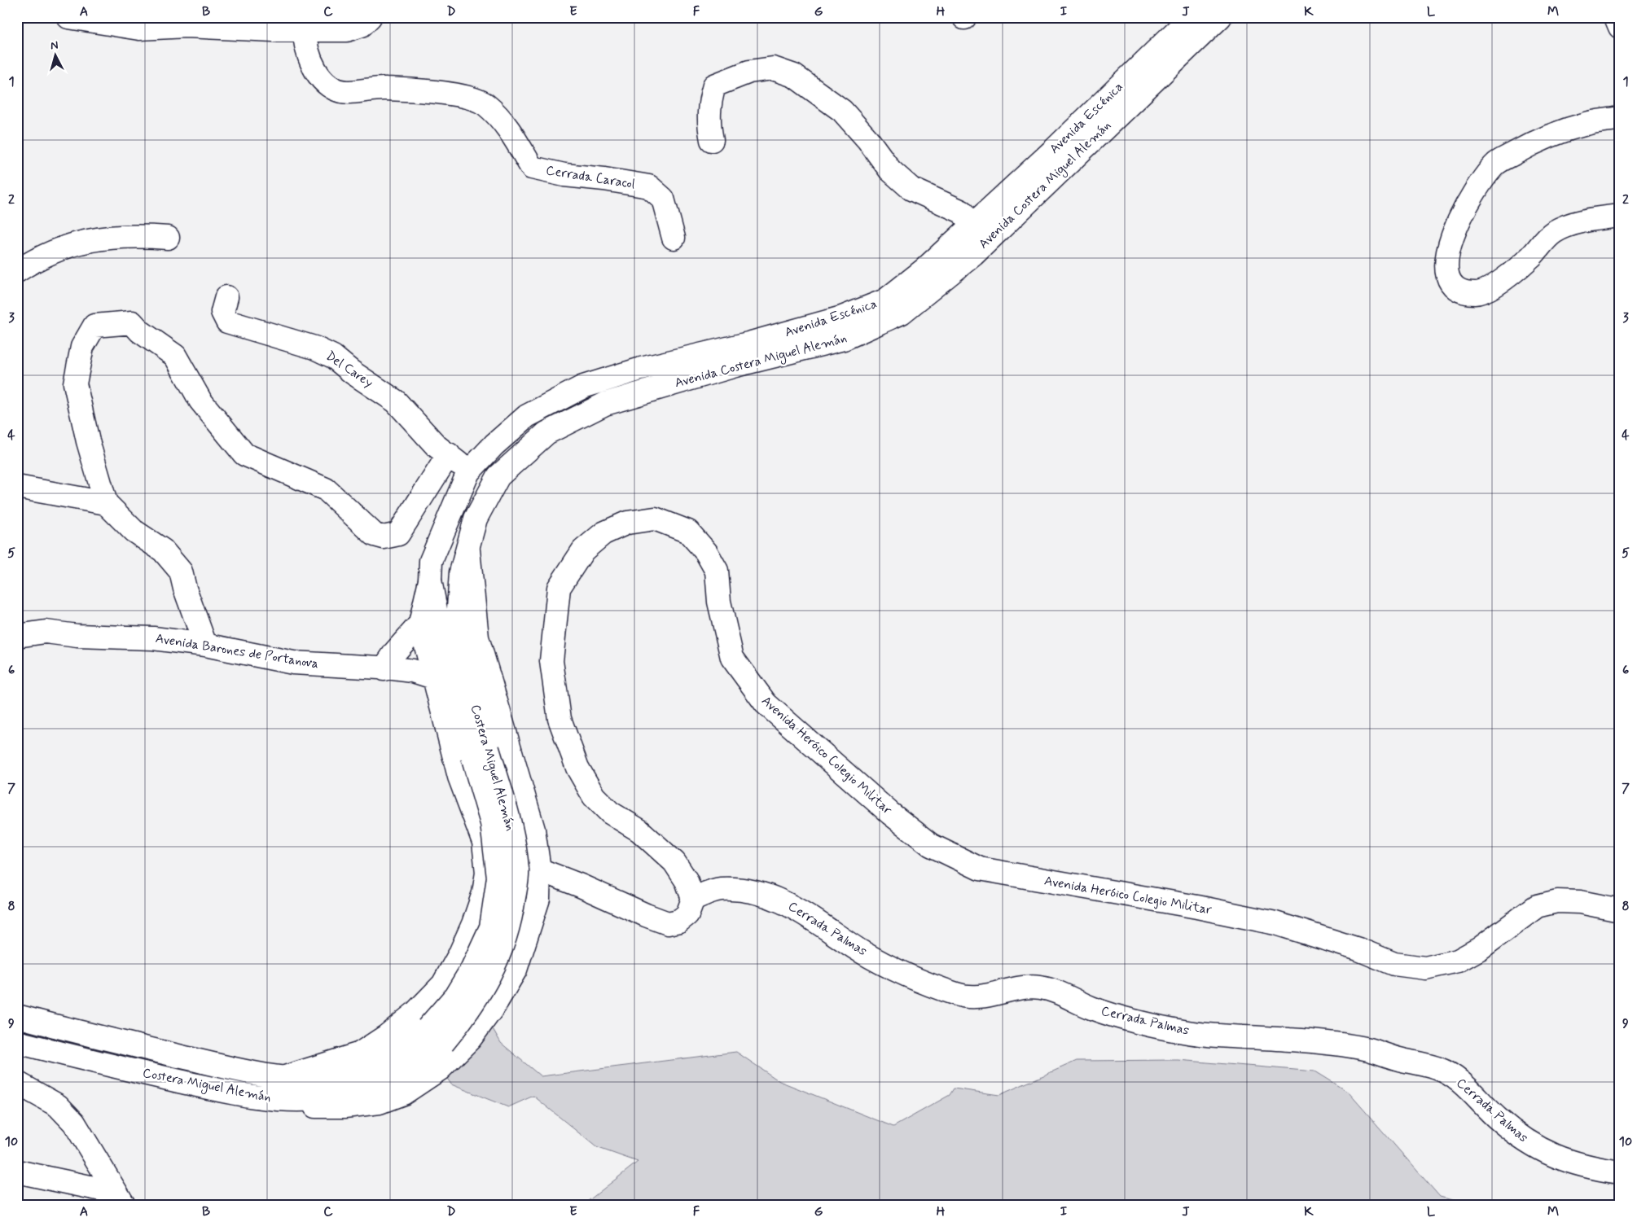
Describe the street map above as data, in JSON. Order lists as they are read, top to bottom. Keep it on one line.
{"streets":{"street":["Avenida Escénica","Cerrada Caracol","Avenida Costera Miguel Alemán","Del Carey","Avenida Barones de Portanova","Avenida Heróico Colegio Militar","Costera Miguel Alemán","Cerrada Palmas"]},"crossings":[["Avenida Escénica","Del Carey"],["Avenida Escénica","Costera Miguel Alemán"],["Avenida Costera Miguel Alemán","Costera Miguel Alemán"],["Avenida Heróico Colegio Militar","Cerrada Palmas"]],"north":"top","grid":{"columns":["A","B","C","D","E","F","G","H","I","J","K","L","M"],"rows":["1","2","3","4","5","6","7","8","9","10"]}}
